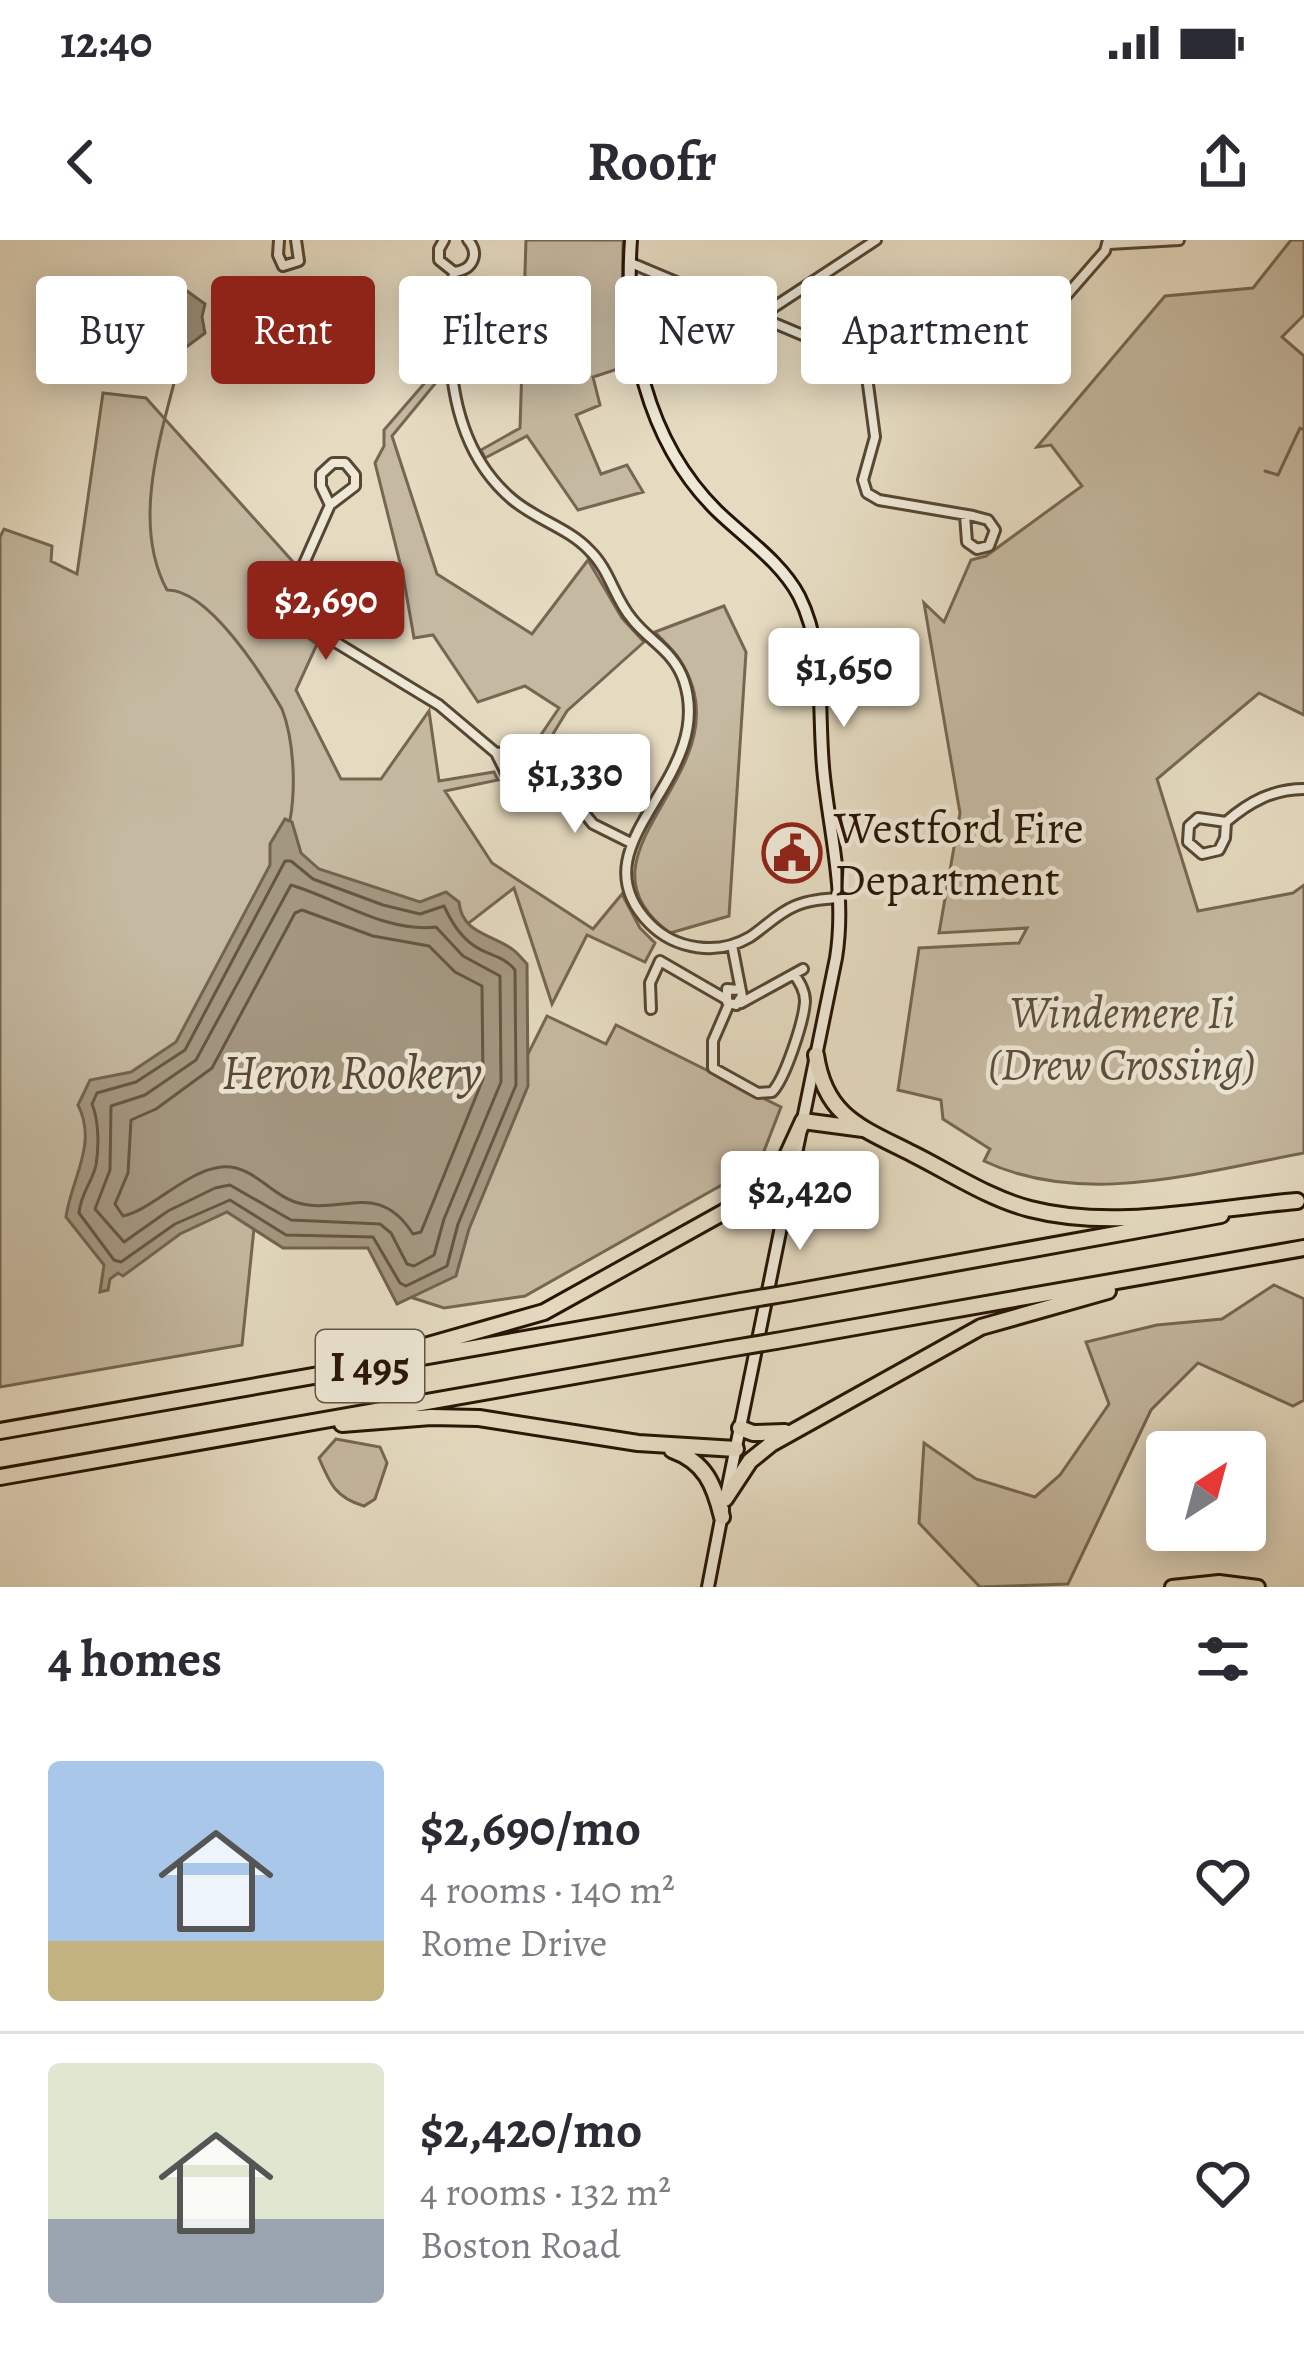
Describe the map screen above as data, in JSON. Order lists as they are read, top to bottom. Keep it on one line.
{"streets":{"highway":["I 495"]},"water":["Heron Rookery"],"parks":["Windemere Ii (Drew Crossing)"],"places":{"public building":["Westford Fire Department"]},"north":"top right","page":{"status":"12:40","header":"Roofr","chip":["Buy","Rent","Filters","New","Apartment"],"price":["$2,690","$1,650","$1,330","$2,420"],"heading":"4 homes","list":[{"name":"$2,690/mo","note":"4 rooms · 140 m² · Rome Drive"},{"name":"$2,420/mo","note":"4 rooms · 132 m² · Boston Road"}]}}
